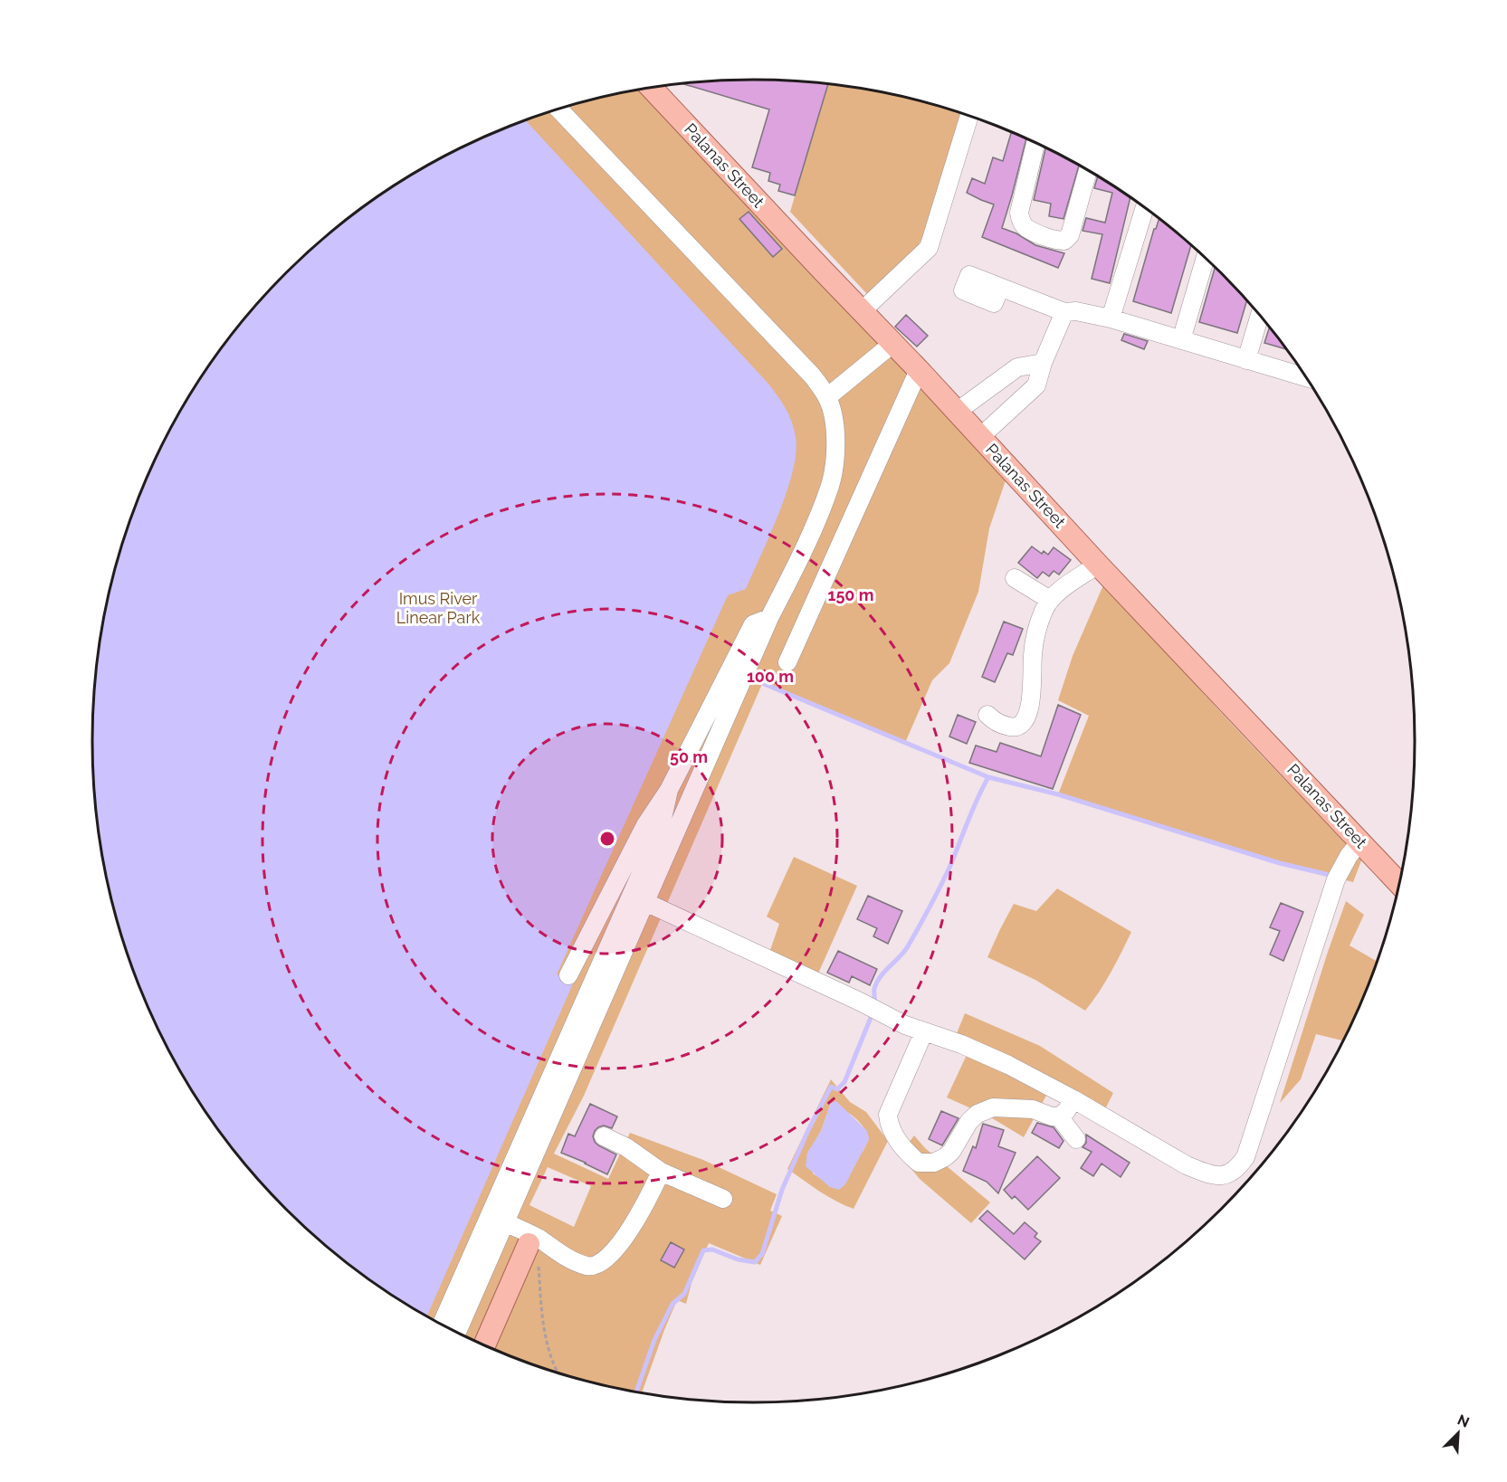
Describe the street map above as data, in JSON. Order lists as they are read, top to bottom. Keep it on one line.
{"streets":{"main road":["Palanas Street"]},"parks":["Imus River Linear Park"],"north":"top right","rings":["150 m","100 m","50 m"]}
